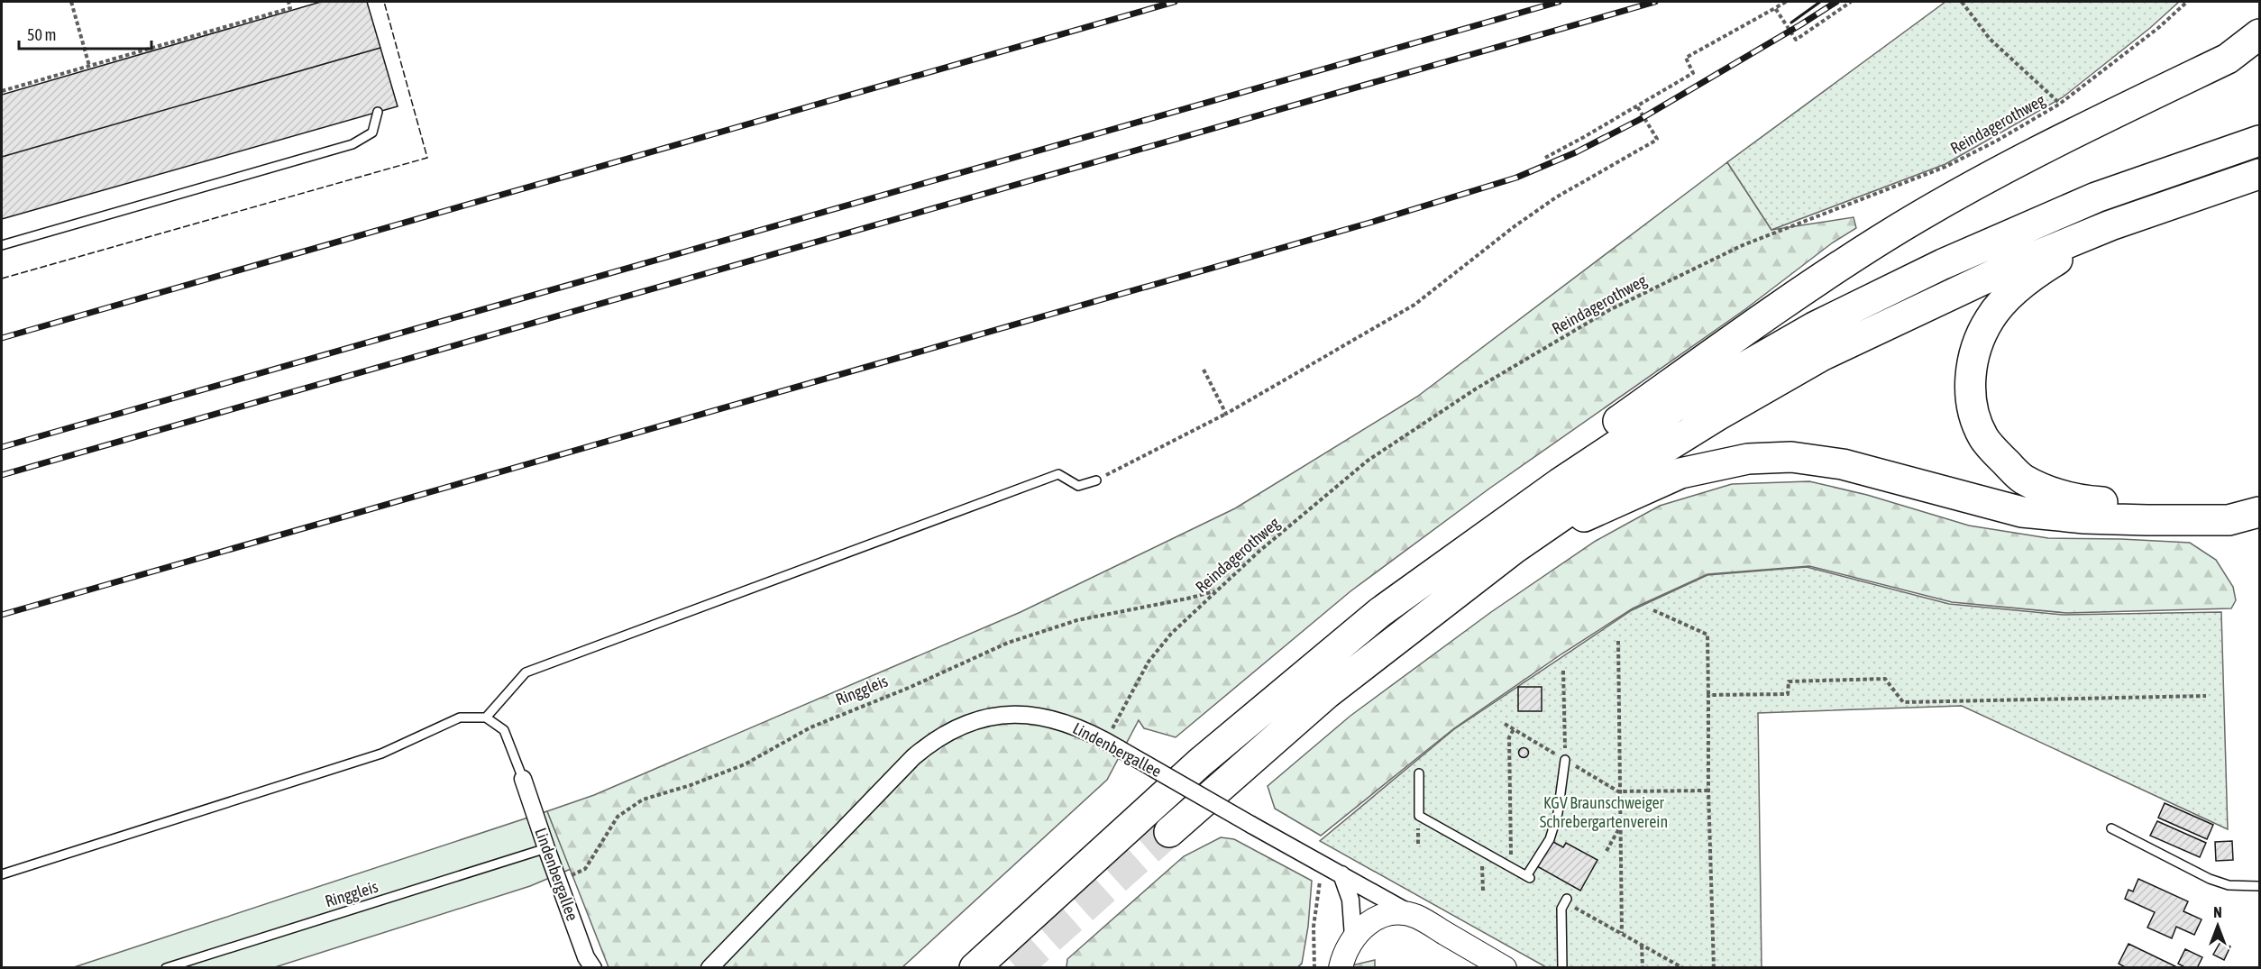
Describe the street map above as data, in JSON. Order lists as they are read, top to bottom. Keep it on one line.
{"streets":{"street":["Lindenbergallee"],"lane":["Ringgleis"],"path":["Reindagerothweg"]},"crossings":[["Reindagerothweg","Ringgleis"],["Reindagerothweg","Lindenbergallee"],["Ringgleis","Lindenbergallee"]],"parks":["KGV Braunschweiger Schrebergartenverein"],"scale_bar":"50 m","north":"top"}
